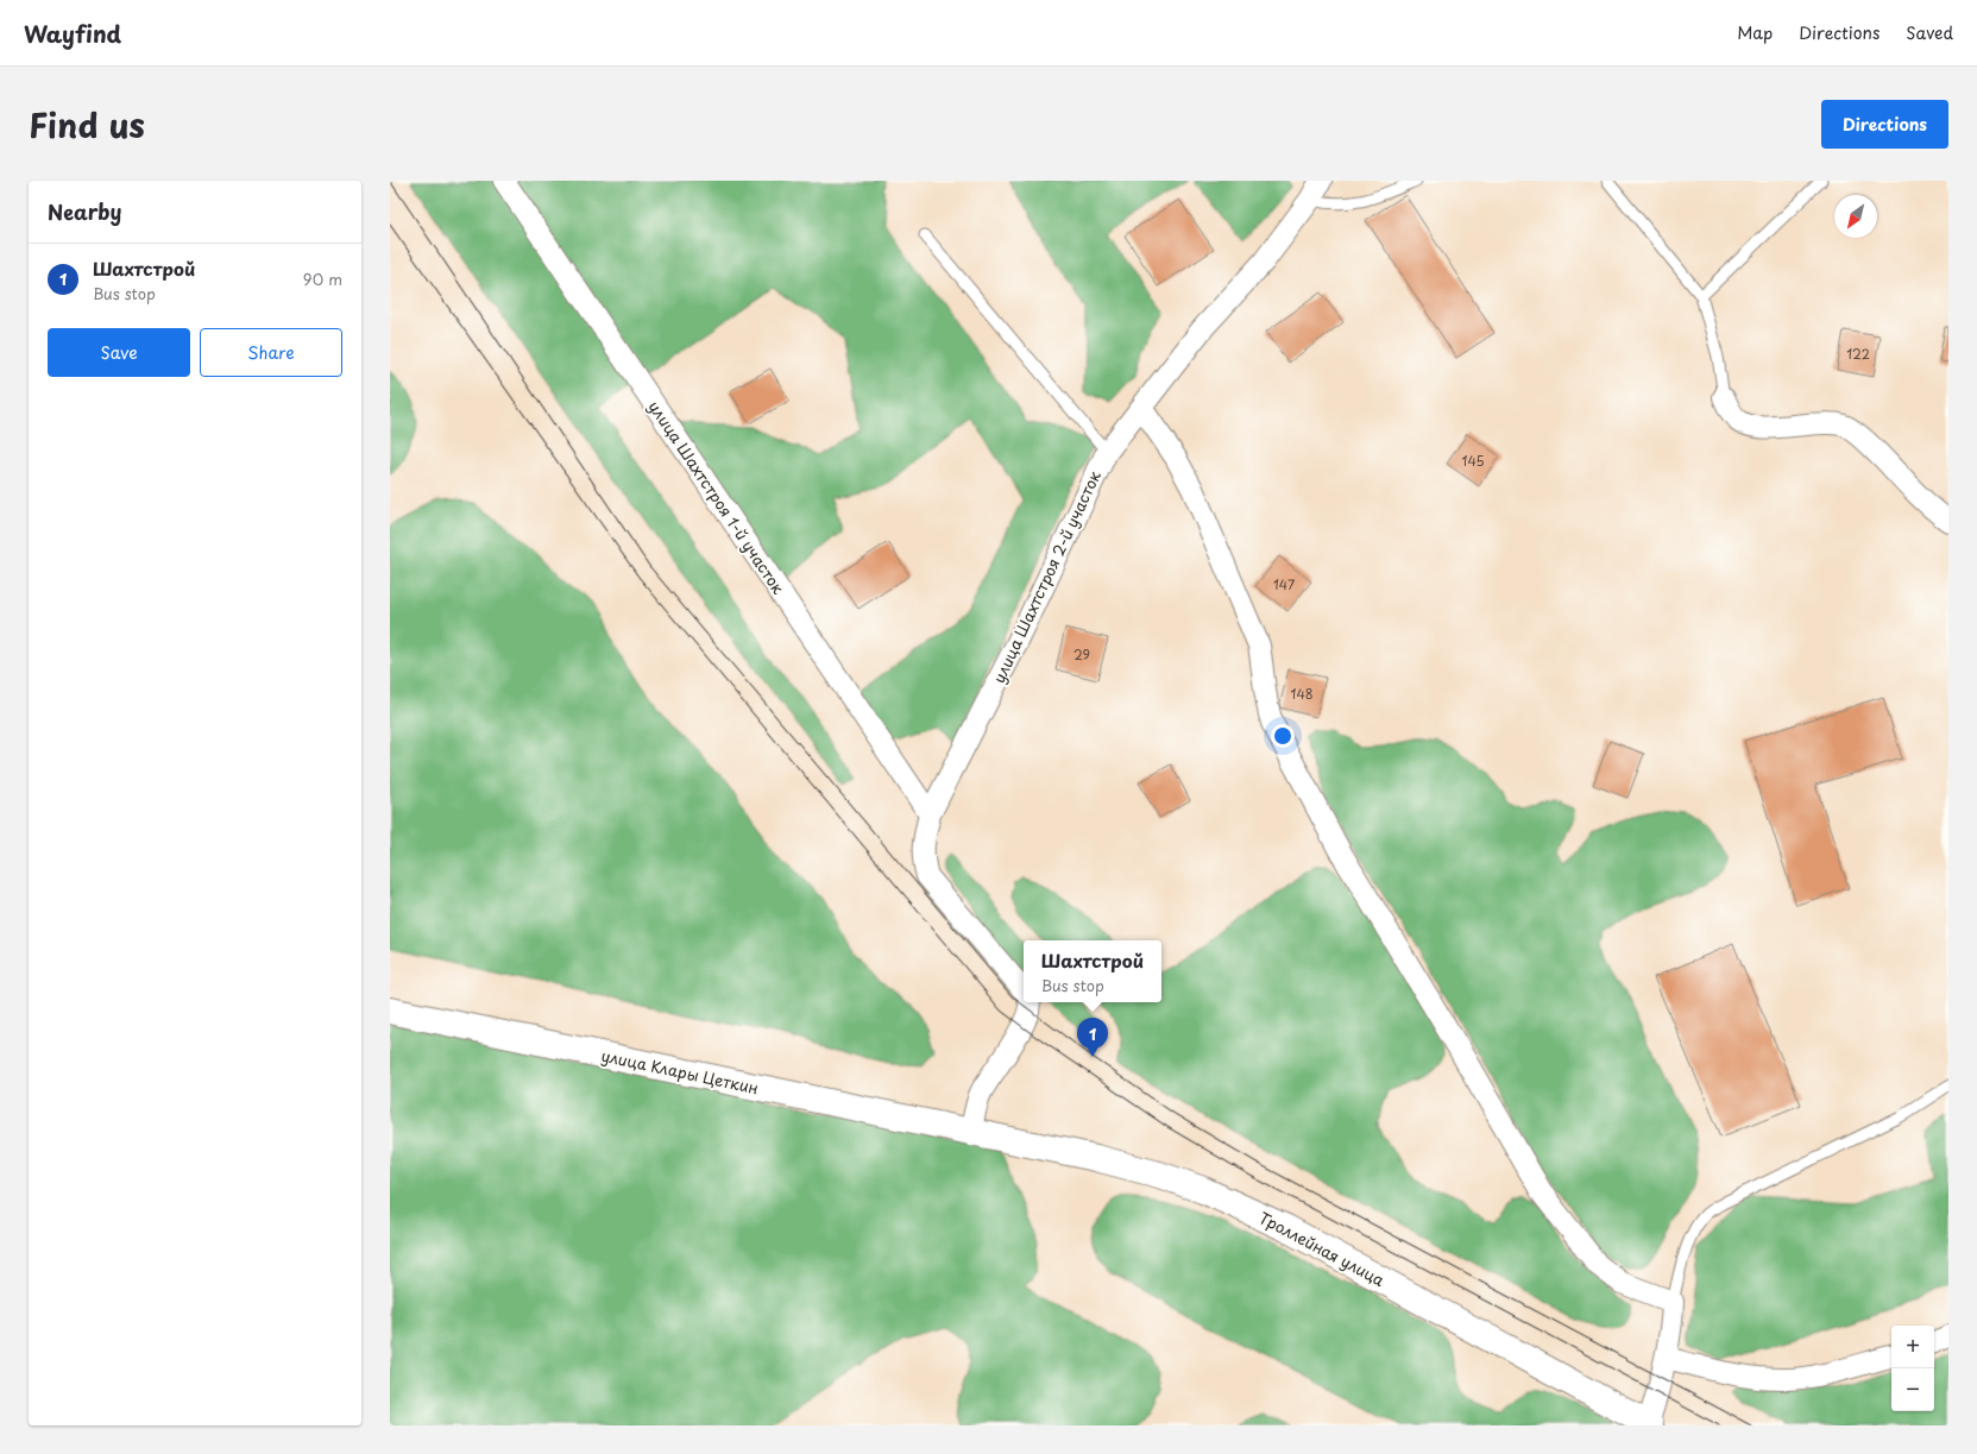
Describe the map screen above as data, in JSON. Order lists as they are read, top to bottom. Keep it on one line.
{"streets":{"street":["улица Шахтстроя 1-й участок","улица Шахтстроя 2-й участок","улица Клары Цеткин","Троллейная улица"]},"crossings":[["улица Шахтстроя 1-й участок","улица Шахтстроя 2-й участок"],["улица Шахтстроя 2-й участок","улица Клары Цеткин"],["улица Шахтстроя 2-й участок","Троллейная улица"],["улица Клары Цеткин","Троллейная улица"]],"house_numbers":["122","145","147","29","148"],"north":"bottom left","page":{"header":"Wayfind","nav":["Map","Directions","Saved"],"title":"Find us","buttons":["Directions",["Save","Share"]],"heading":"Nearby","list":[{"mark":"1","name":"Шахтстрой","note":"Bus stop","value":"90 m"}],"popup":["Шахтстрой","Bus stop"],"pins":"1","map_buttons":["+","−"]}}
